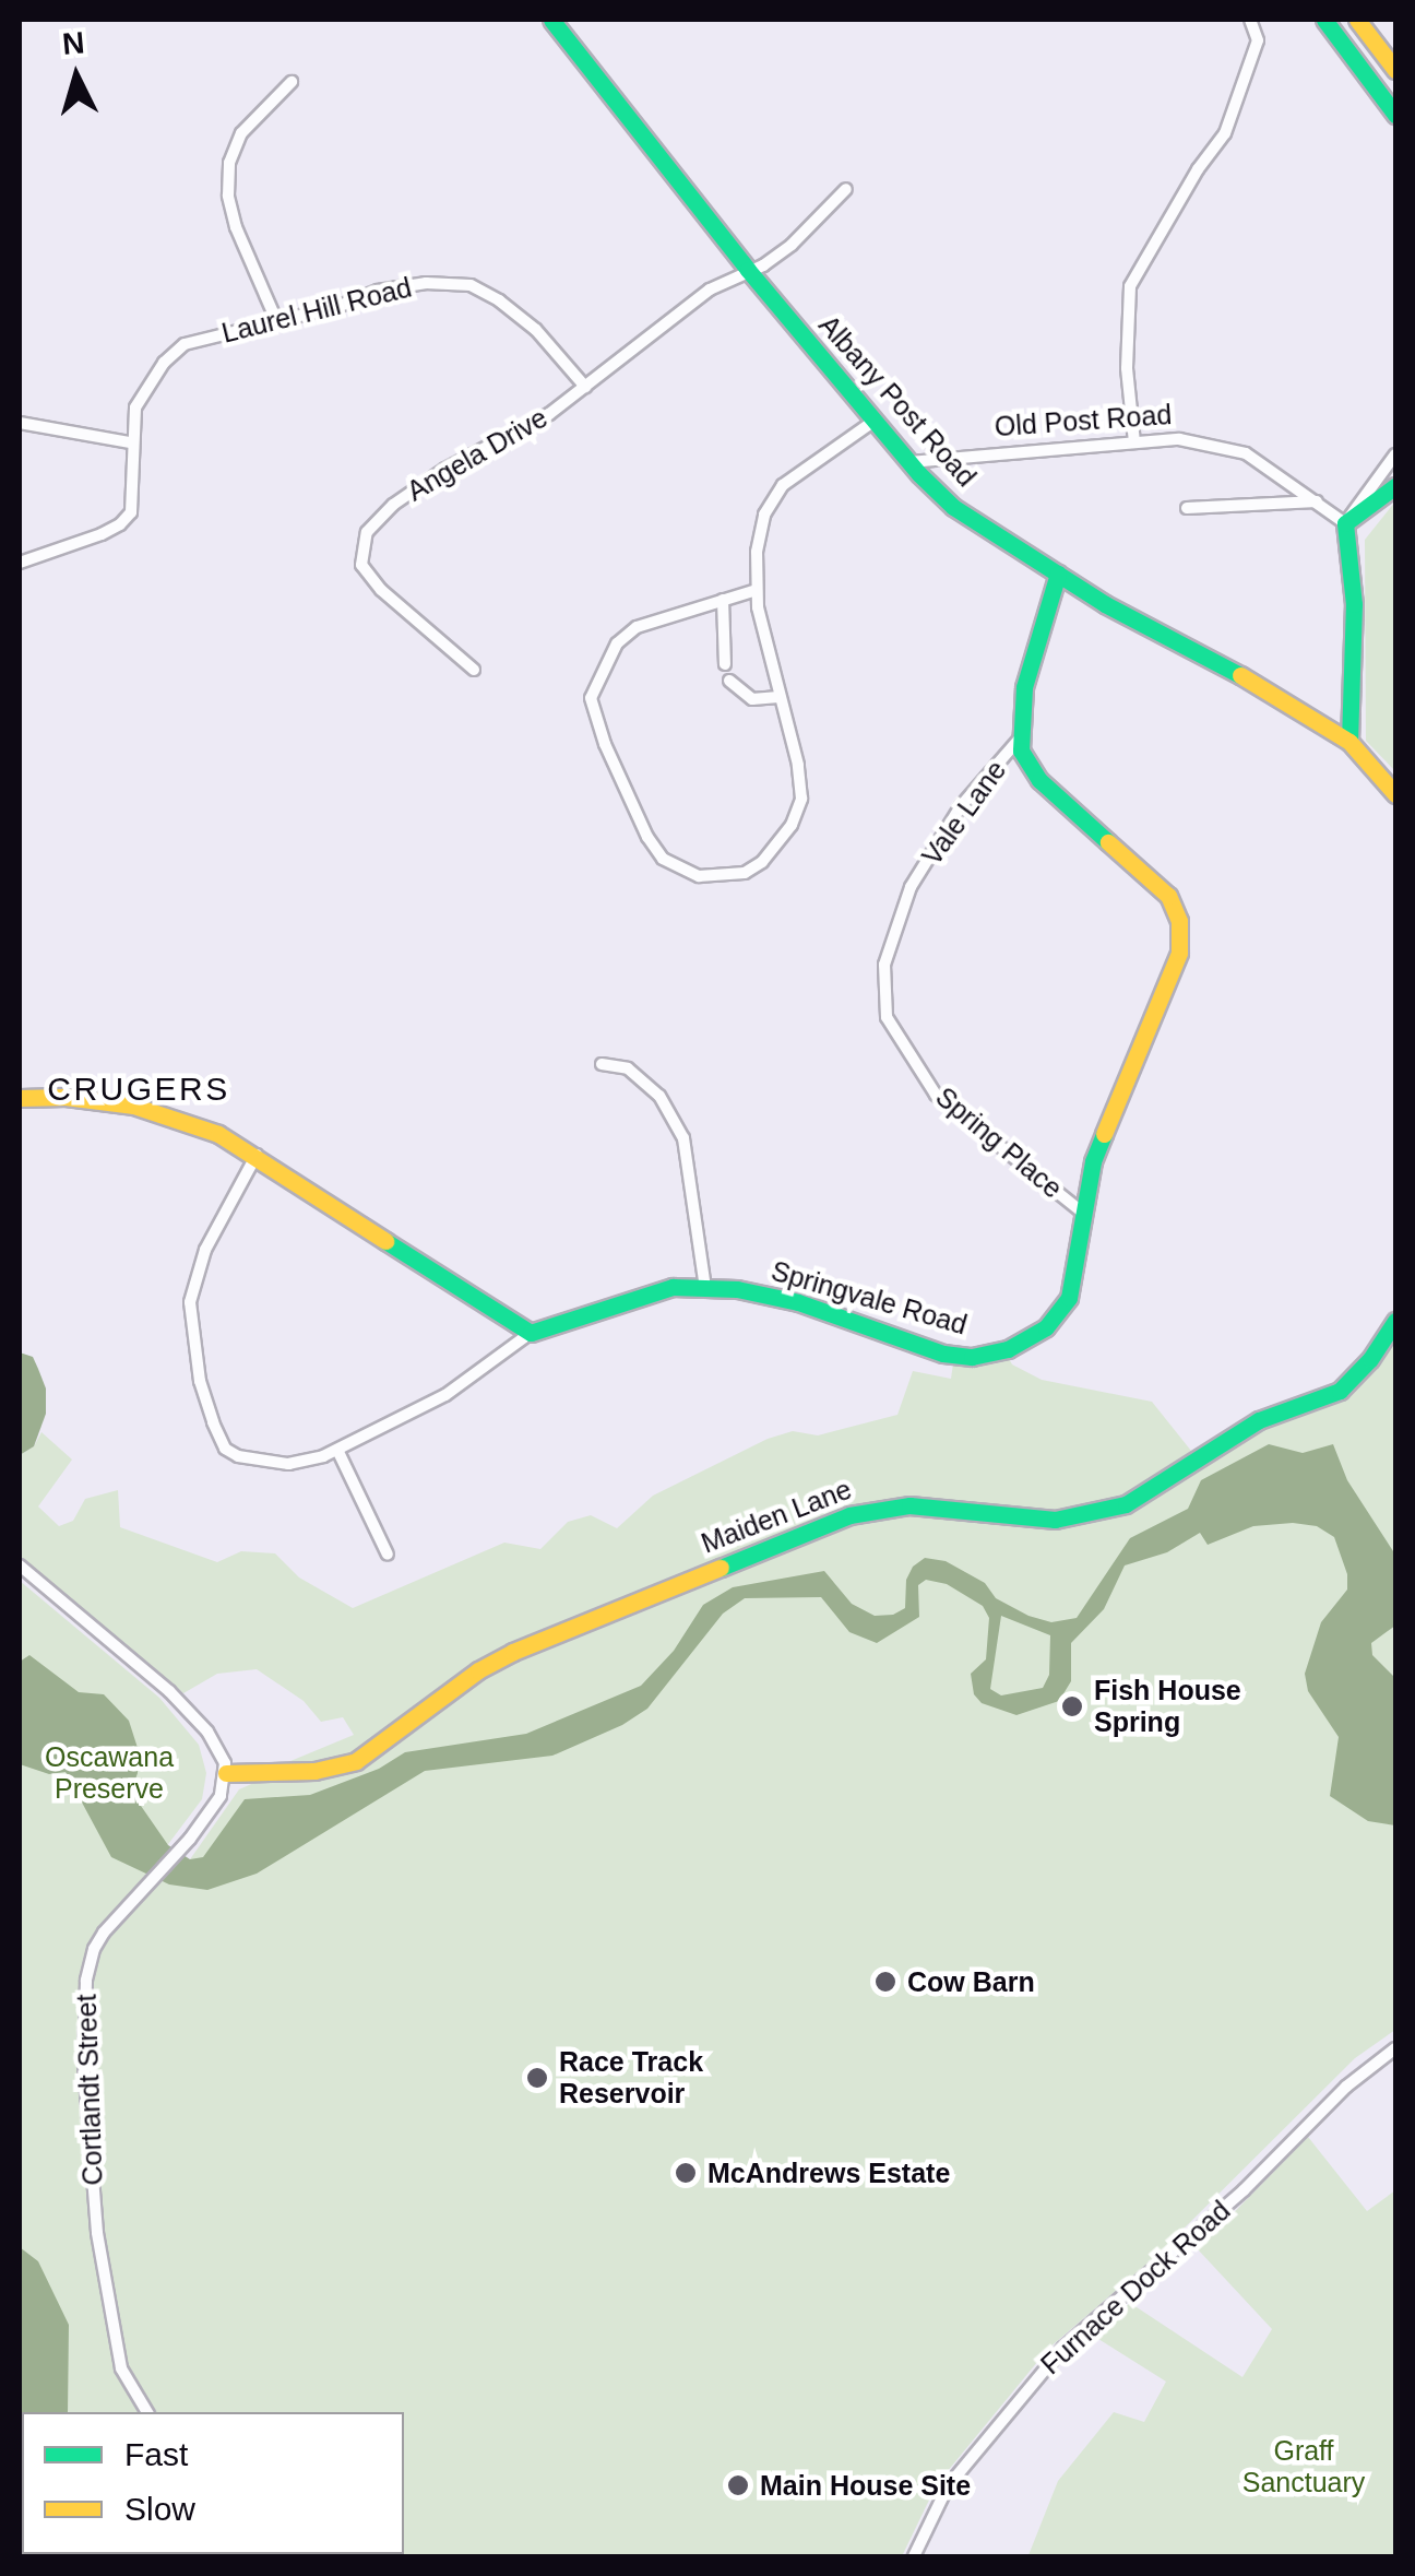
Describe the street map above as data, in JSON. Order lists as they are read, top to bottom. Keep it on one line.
{"streets":{"main road":["Albany Post Road","Springvale Road","Maiden Lane"],"street":["Laurel Hill Road","Old Post Road","Angela Drive","Vale Lane","Spring Place","Cortlandt Street","Furnace Dock Road"]},"crossings":[["Laurel Hill Road","Angela Drive"],["Albany Post Road","Old Post Road"],["Vale Lane","Spring Place"],["Vale Lane","Springvale Road"],["Spring Place","Springvale Road"],["Maiden Lane","Cortlandt Street"]],"districts":["CRUGERS"],"parks":["Oscawana Preserve","Graff Sanctuary"],"places":["Fish House Spring","Cow Barn","Race Track Reservoir","McAndrews Estate","Main House Site"],"legend":["Fast","Slow"],"north":"top"}
